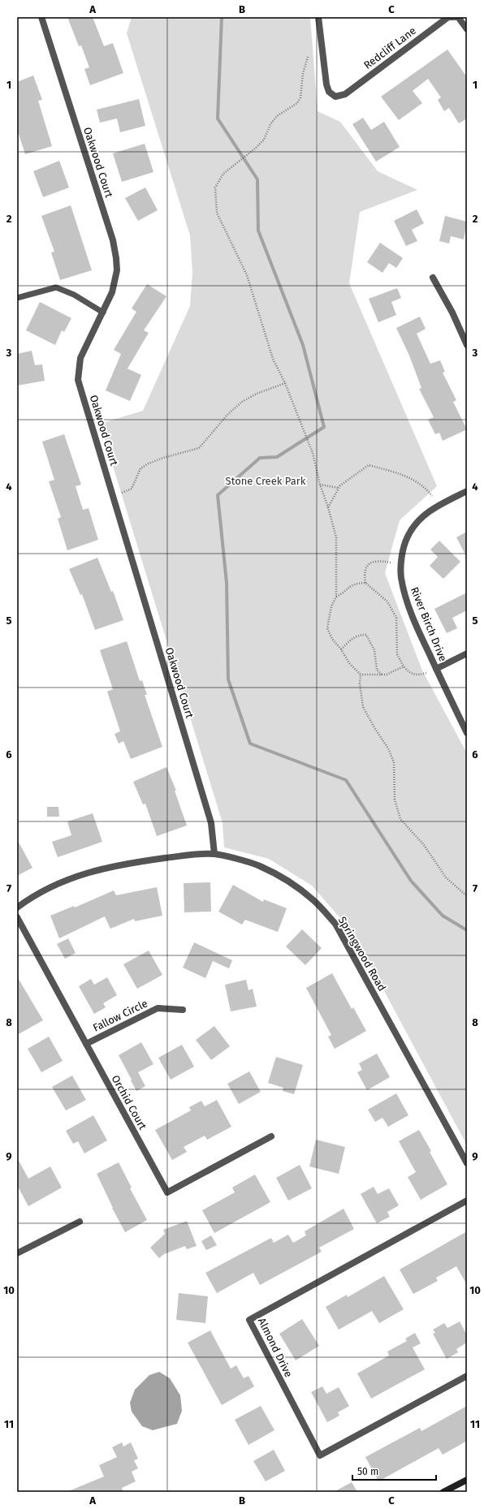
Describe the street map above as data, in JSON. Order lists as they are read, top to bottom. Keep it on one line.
{"streets":{"street":["Redcliff Lane","Oakwood Court","River Birch Drive","Springwood Road","Fallow Circle","Orchid Court","Almond Drive"]},"crossings":[["Oakwood Court","Springwood Road"],["Fallow Circle","Orchid Court"]],"parks":["Stone Creek Park"],"scale_bar":"50 m","grid":{"columns":["A","B","C"],"rows":["1","2","3","4","5","6","7","8","9","10","11"]}}
